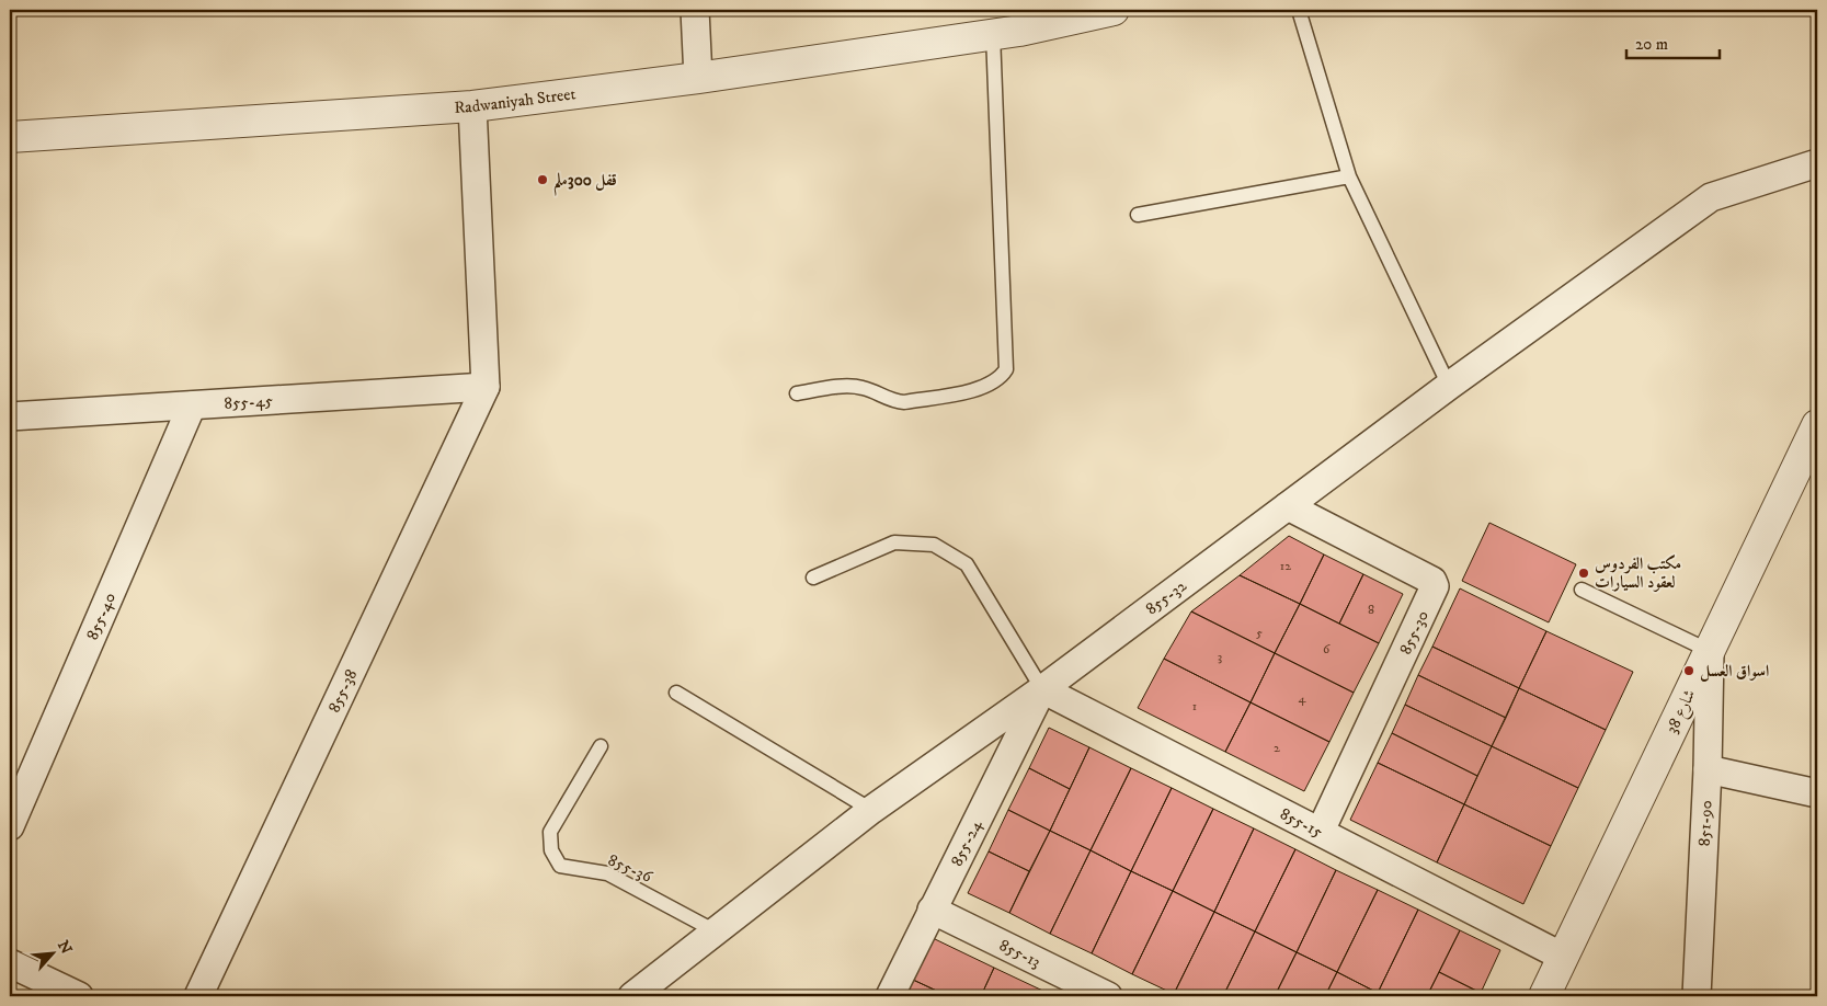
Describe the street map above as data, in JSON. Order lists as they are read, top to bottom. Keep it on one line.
{"streets":{"street":["Radwaniyah Street","855-45","855-32","855-40","855-30","855-38","شارع 38","855-15","851-90","855-24","855-13"],"lane":["855-36"]},"crossings":[["855-45","855-40"],["855-45","855-38"],["855-32","855-30"],["855-32","855-15"],["855-32","855-24"],["855-32","855-36"],["855-30","855-15"],["شارع 38","855-15"],["شارع 38","851-90"],["855-15","855-24"],["855-24","855-13"]],"places":["قفل 300ملم","مكتب الفردوس لعقود السيارات","اسواق العسل"],"house_numbers":["12","8","5","6","3","4","1","2"],"scale_bar":"20 m","north":"top right"}
